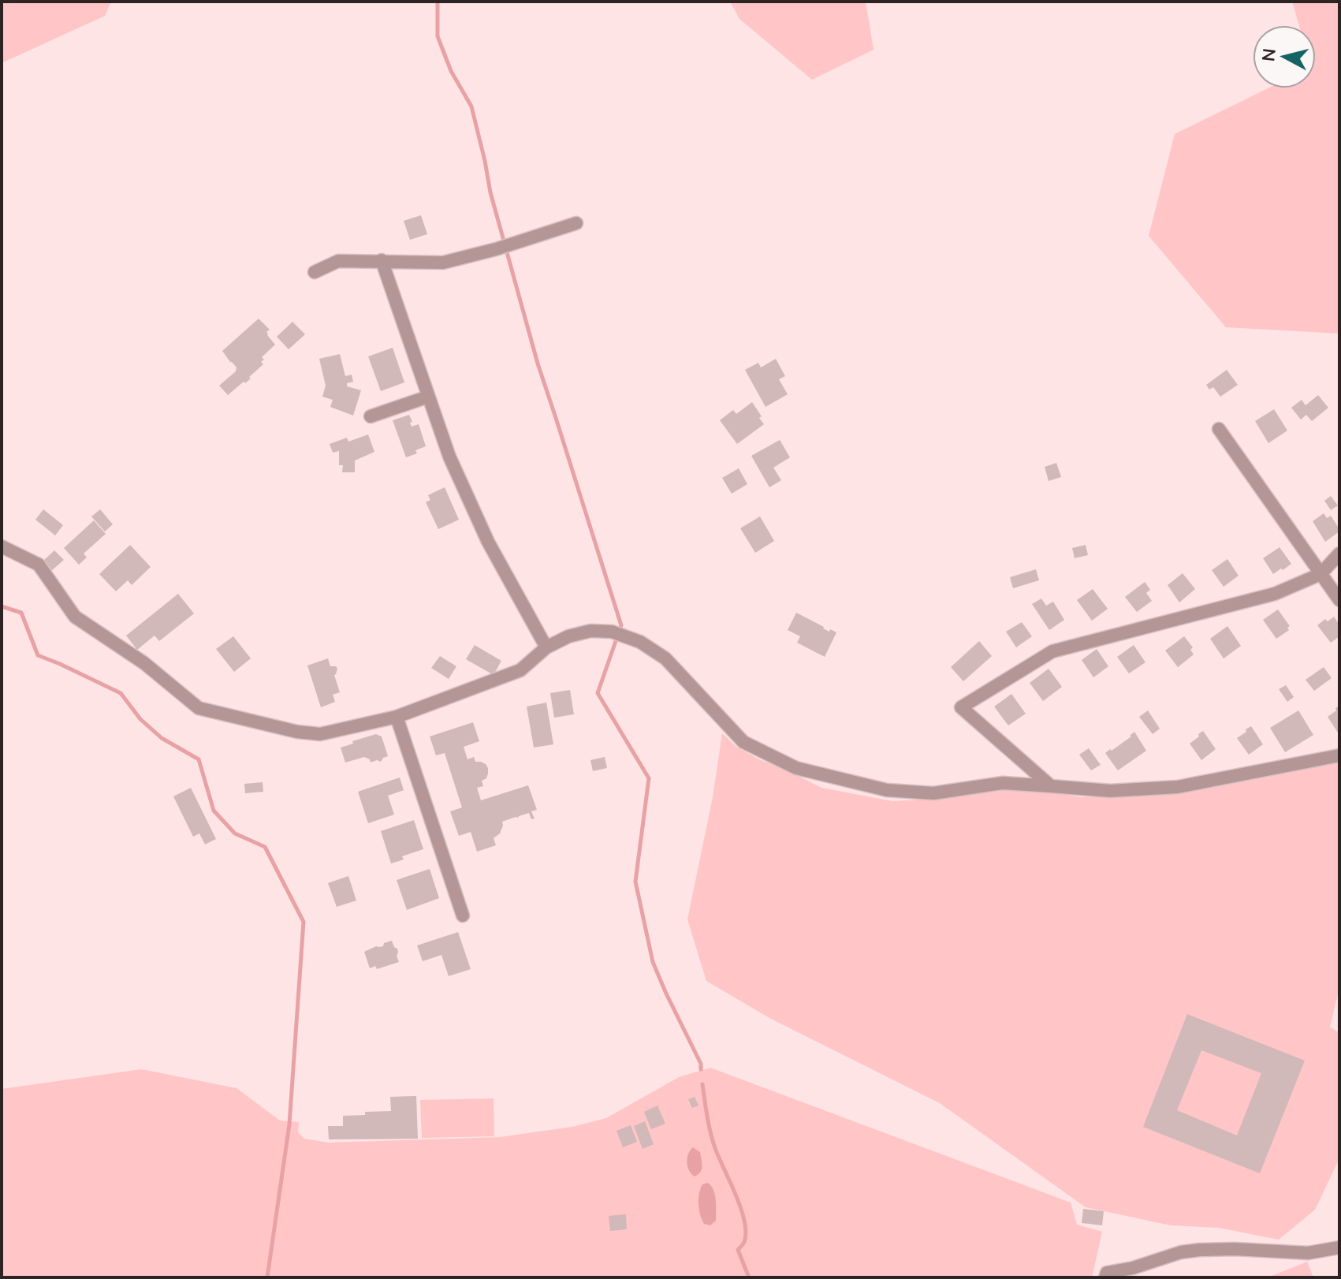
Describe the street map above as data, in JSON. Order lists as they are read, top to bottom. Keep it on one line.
{"north":"left"}
